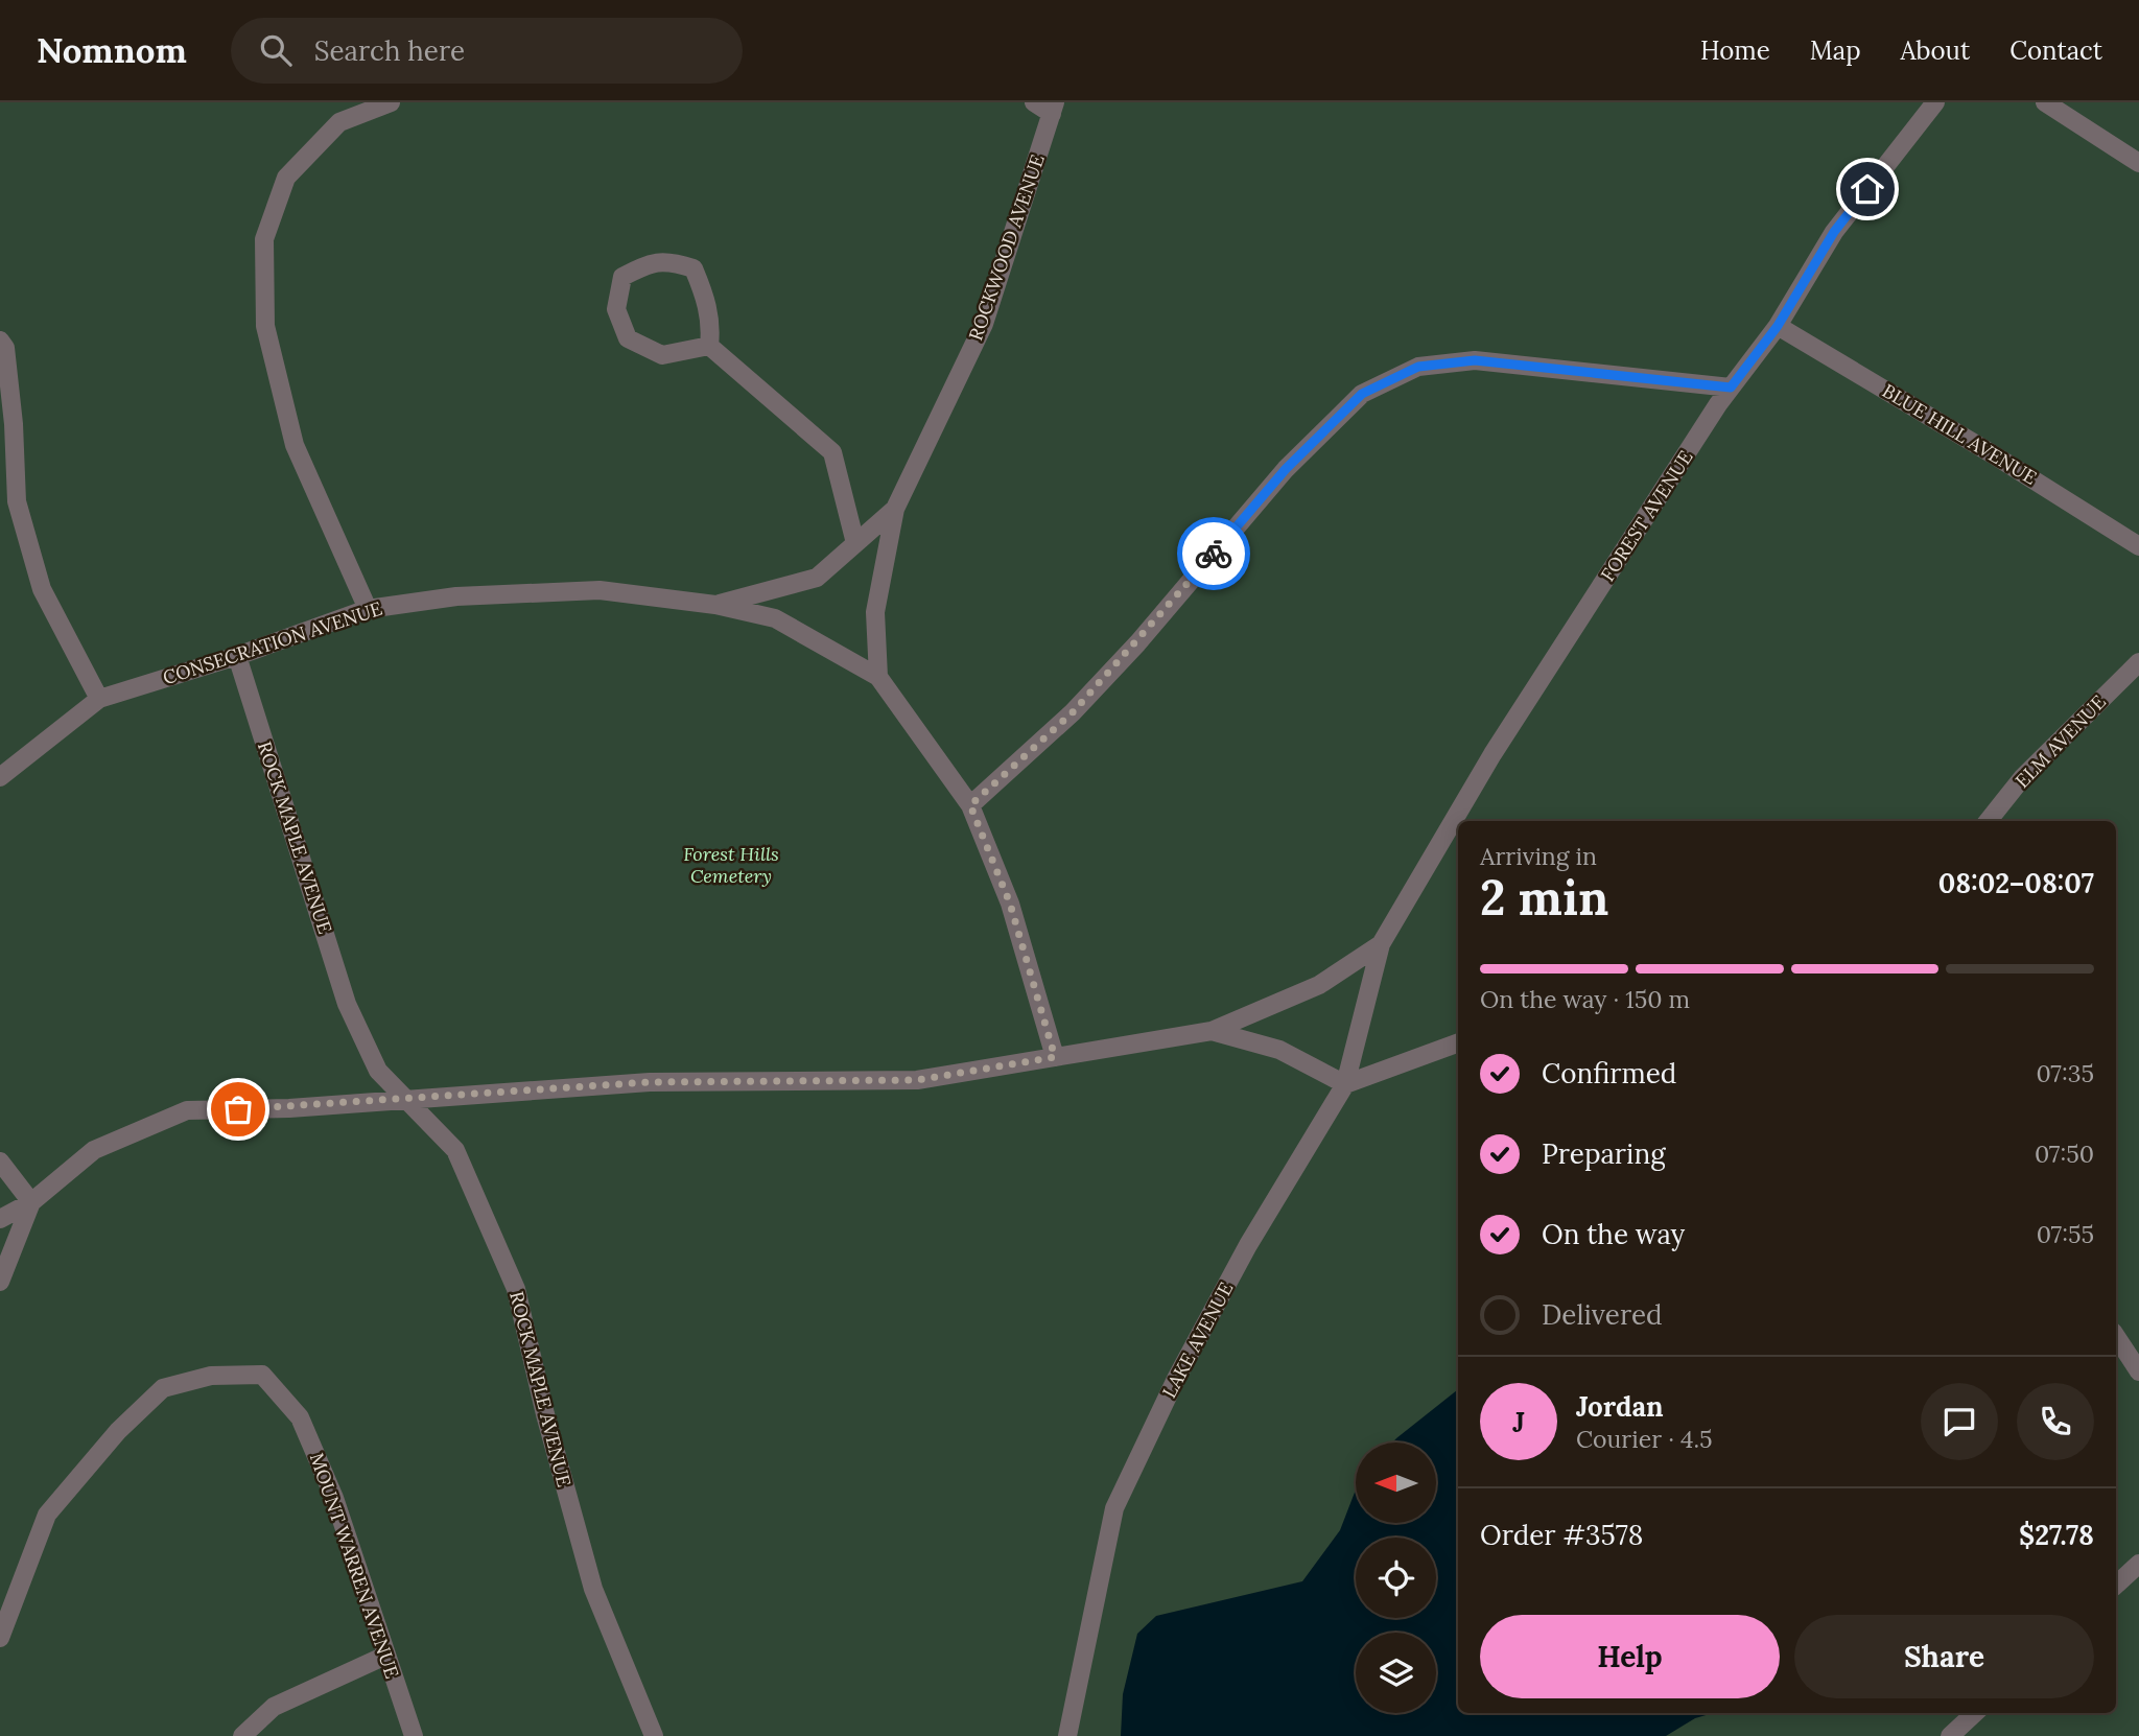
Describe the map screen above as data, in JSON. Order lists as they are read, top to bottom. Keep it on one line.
{"streets":{"lane":["ROCKWOOD AVENUE","BLUE HILL AVENUE","FOREST AVENUE","CONSECRATION AVENUE","ELM AVENUE","ROCK MAPLE AVENUE","LAKE AVENUE","MOUNT WARREN AVENUE"]},"crossings":[["ROCKWOOD AVENUE","CONSECRATION AVENUE"],["BLUE HILL AVENUE","FOREST AVENUE"],["FOREST AVENUE","LAKE AVENUE"],["CONSECRATION AVENUE","ROCK MAPLE AVENUE"]],"parks":["Forest Hills Cemetery"],"north":"left","page":{"header":"Nomnom","search":"Search here","nav":["Home","Map","About","Contact"],"heading":["2 min","Arriving in","08:02–08:07"],"panel":["Jordan","Courier · 4.5","Order #3578","$27.78"],"bar":"On the way · 150 m","list":[["Confirmed","07:35"],["Preparing","07:50"],["On the way","07:55"],"Delivered"],"round":"J","buttons":["Help","Share"]}}
